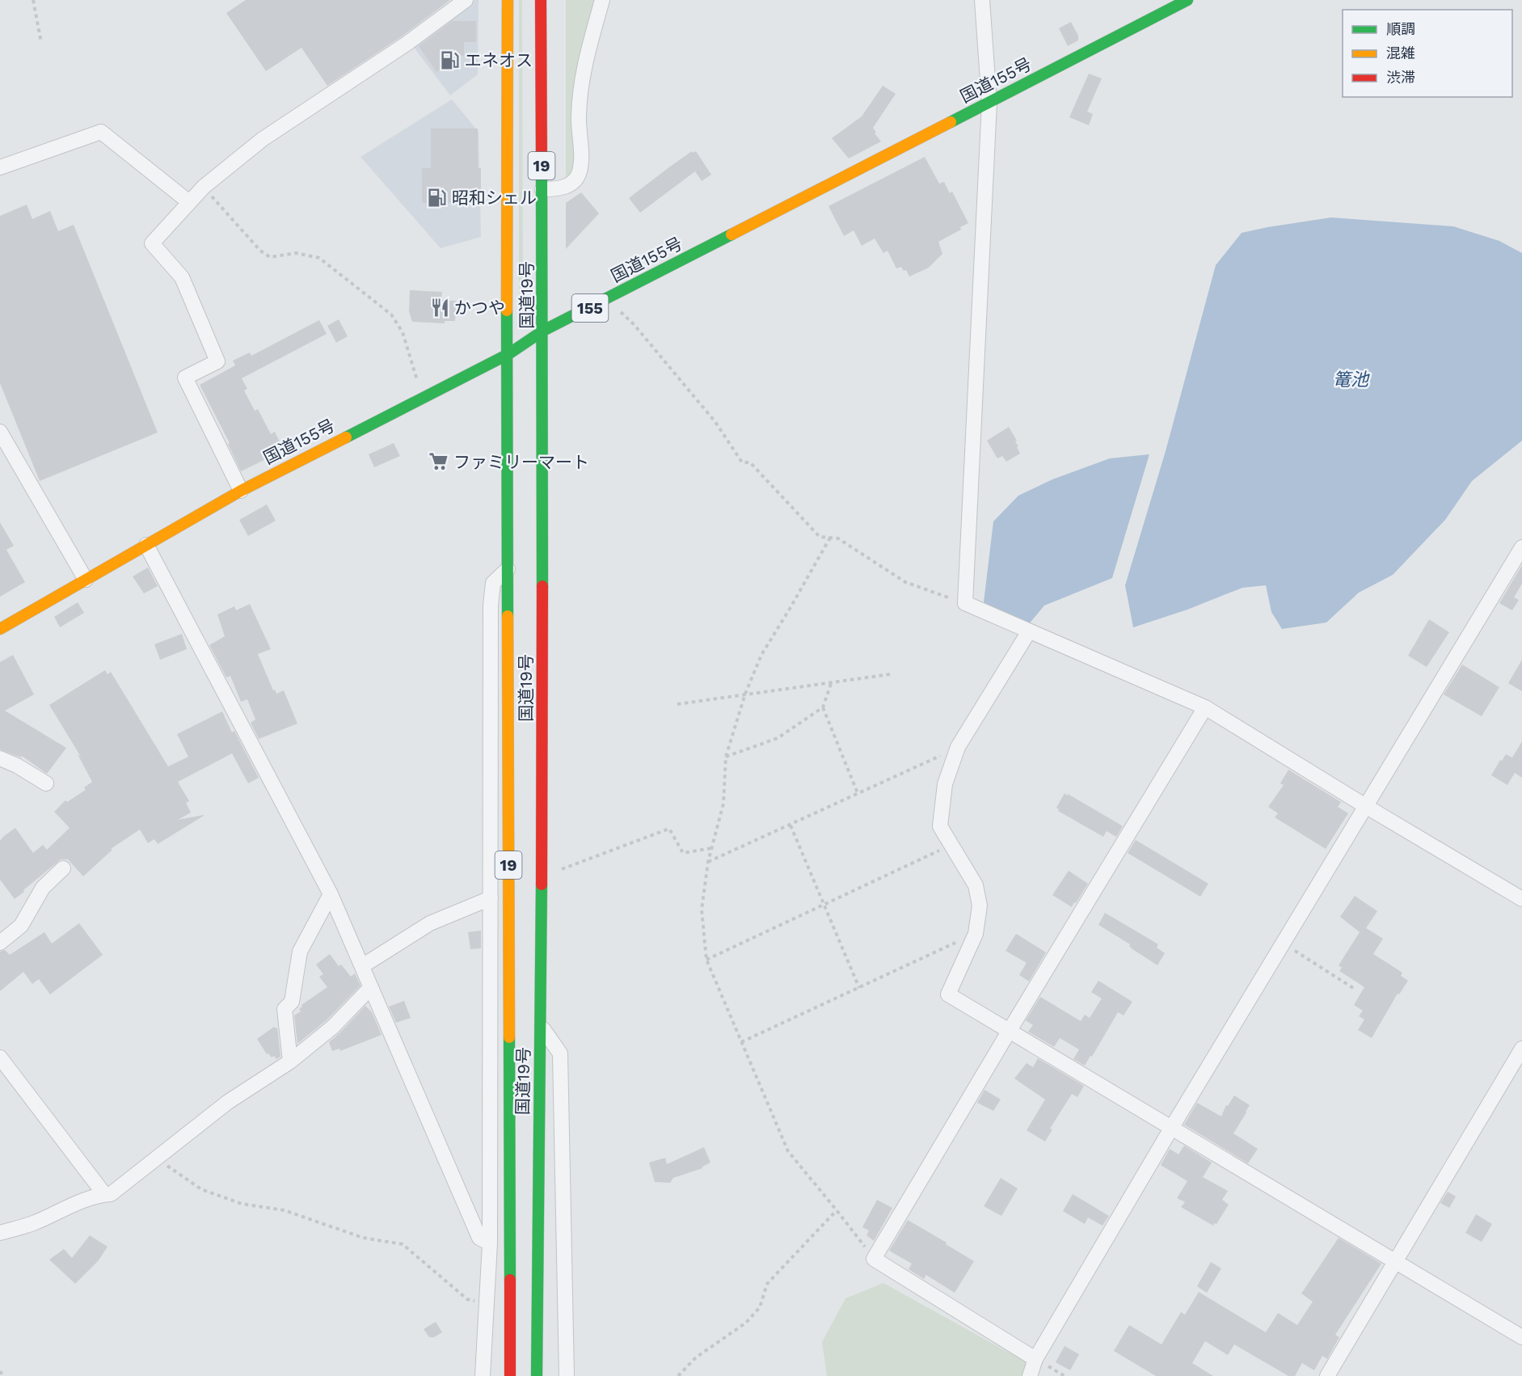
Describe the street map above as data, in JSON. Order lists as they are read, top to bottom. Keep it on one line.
{"streets":{"highway":["国道155号","19","国道19号","155"]},"crossings":[["国道155号","国道19号"]],"water":["篭池"],"places":{"fuel station":["エネオス","昭和シェル"],"restaurant":["かつや"],"supermarket":["ファミリーマート"]},"legend":["順調","混雑","渋滞"]}
